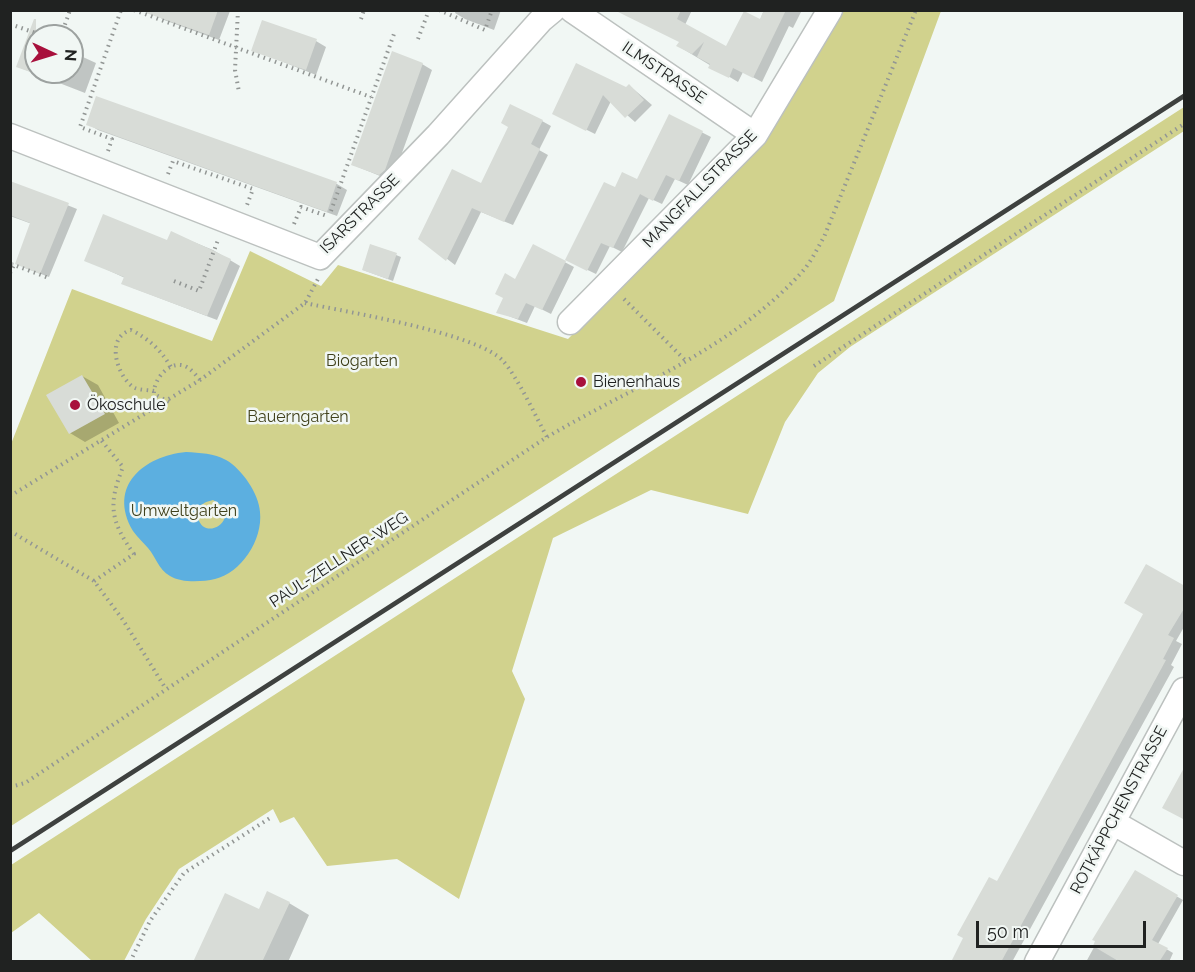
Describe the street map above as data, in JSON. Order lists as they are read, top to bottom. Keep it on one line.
{"streets":{"street":["ILMSTRASSE","MANGFALLSTRASSE","ISARSTRASSE","ROTKÄPPCHENSTRASSE"],"path":["PAUL-ZELLNER-WEG"]},"crossings":[["ILMSTRASSE","MANGFALLSTRASSE"]],"parks":["Biogarten","Bauerngarten","Umweltgarten"],"places":["Bienenhaus","Ökoschule"],"scale_bar":"50 m","north":"right"}
